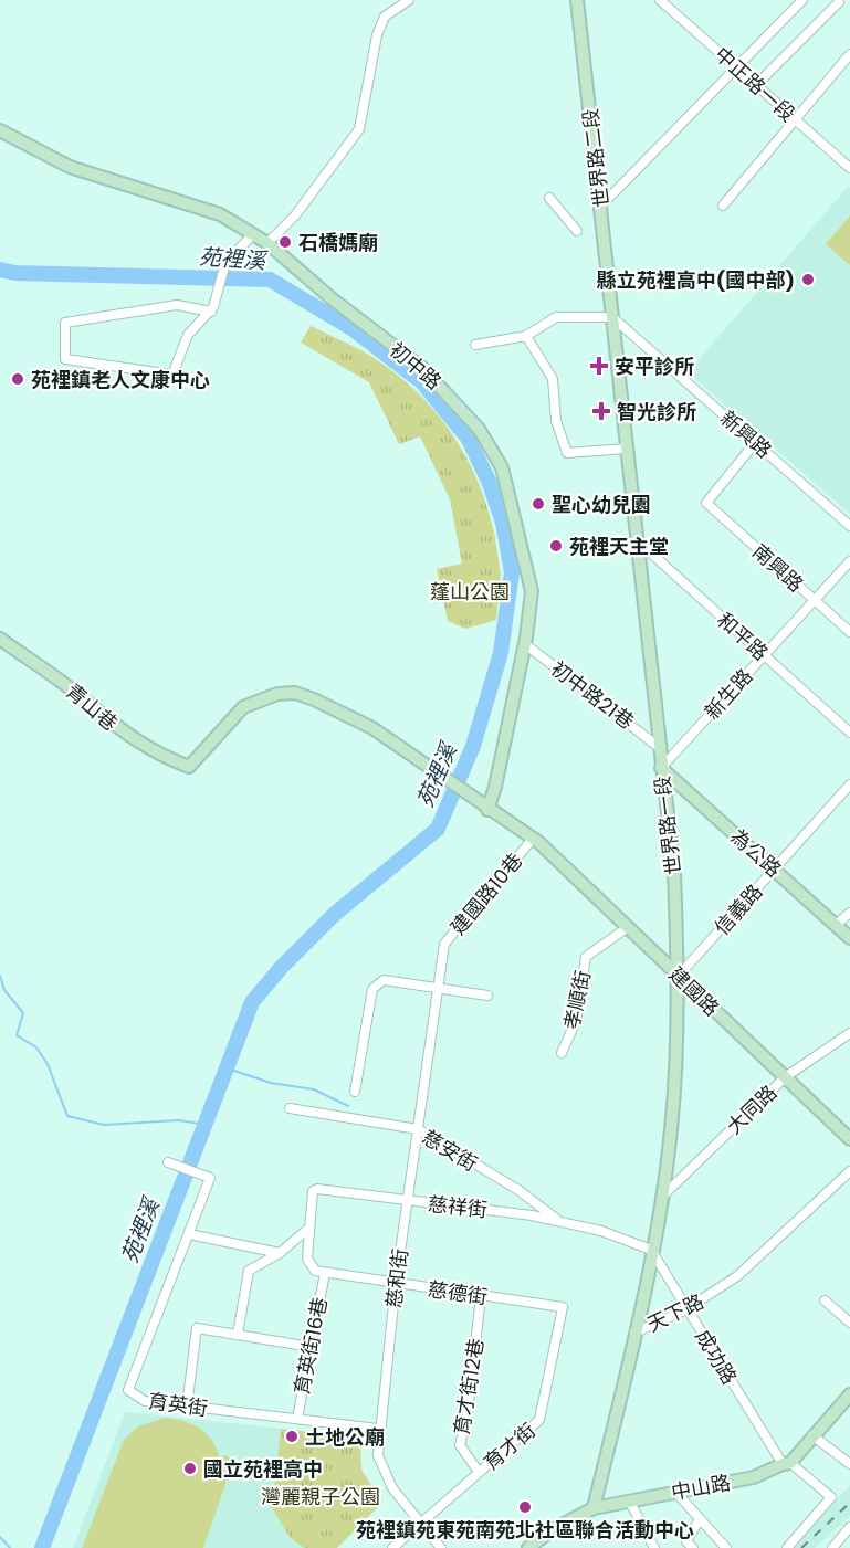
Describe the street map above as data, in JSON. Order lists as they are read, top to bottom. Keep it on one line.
{"streets":{"street":["中正路一段","世界路二段","初中路","新興路","南興路","和平路","新生路","初中路21巷","青山巷","世界路一段","為公路","建國路10巷","信義路","建國路","孝順街","大同路","慈安街","慈祥街","慈和街","慈德街","天下路","育英街16巷","成功路","育才街12巷","育英街","育才街","中山路"]},"crossings":[["世界路二段","新興路"],["世界路二段","世界路一段"],["初中路","初中路21巷"],["初中路","建國路"],["新興路","南興路"],["新興路","世界路一段"],["南興路","新生路"],["和平路","新生路"],["和平路","世界路一段"],["新生路","世界路一段"],["新生路","為公路"],["初中路21巷","世界路一段"],["青山巷","建國路"],["世界路一段","為公路"],["世界路一段","信義路"],["世界路一段","建國路"],["世界路一段","大同路"],["世界路一段","慈祥街"],["世界路一段","天下路"],["世界路一段","成功路"],["為公路","信義路"],["建國路10巷","建國路"],["建國路10巷","慈和街"],["信義路","建國路"],["建國路","孝順街"],["建國路","大同路"],["慈安街","慈祥街"],["慈安街","慈和街"],["慈祥街","慈和街"],["慈祥街","成功路"],["慈和街","慈德街"],["慈和街","育英街"],["慈和街","育才街"],["慈德街","育英街16巷"],["慈德街","育才街12巷"],["慈德街","育才街"],["天下路","成功路"],["天下路","中山路"],["育英街16巷","育英街"],["成功路","中山路"],["育才街12巷","育才街"]],"water":["苑裡溪"],"parks":["蓬山公園","灣麗親子公園"],"places":{"other":["石橋媽廟","縣立苑裡高中(國中部)","苑裡鎮老人文康中心","聖心幼兒園","苑裡天主堂","土地公廟","國立苑裡高中","苑裡鎮苑東苑南苑北社區聯合活動中心"],"health":["安平診所","智光診所"]}}
